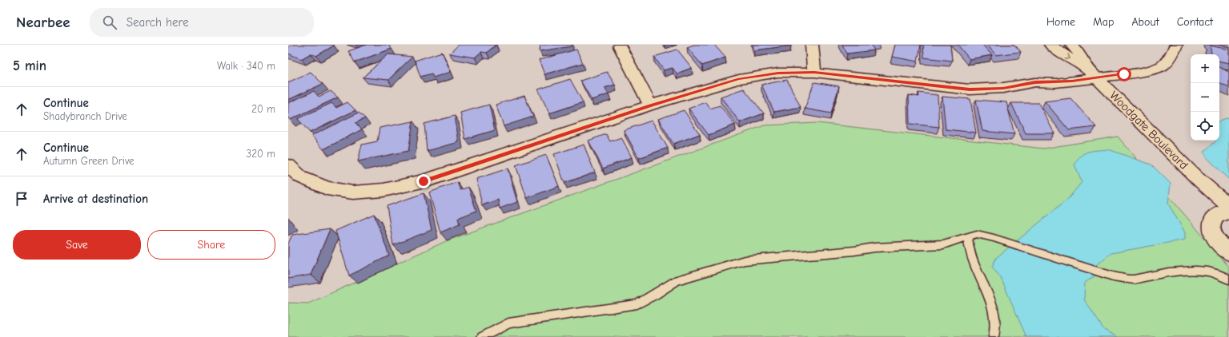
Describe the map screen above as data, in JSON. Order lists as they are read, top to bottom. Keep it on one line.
{"streets":{"street":["Woodgate Boulevard"]},"page":{"header":"Nearbee","search":"Search here","nav":["Home","Map","About","Contact"],"heading":["5 min","Walk · 340 m"],"map_buttons":["+","−"],"list":[["Continue","Shadybranch Drive","20 m"],["Continue","Autumn Green Drive","320 m"],"Arrive at destination"],"buttons":["Save","Share"]}}
